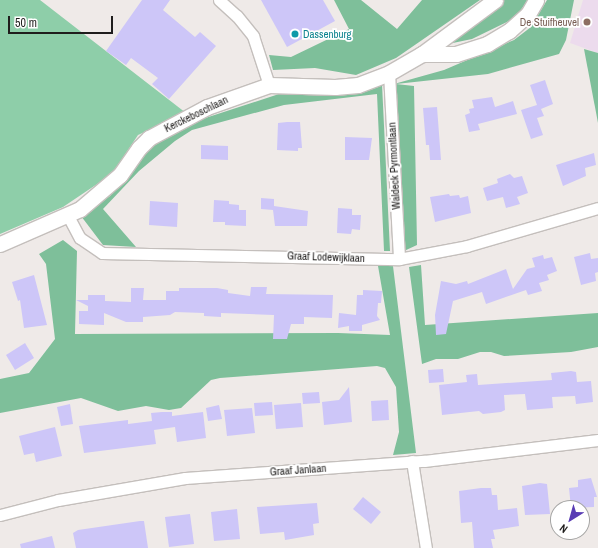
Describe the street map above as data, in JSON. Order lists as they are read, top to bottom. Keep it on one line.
{"streets":{"street":["Kerckeboschlaan","Waldeck Pyrmontlaan","Graaf Lodewijklaan","Graaf Janlaan"]},"crossings":[["Kerckeboschlaan","Waldeck Pyrmontlaan"],["Kerckeboschlaan","Graaf Lodewijklaan"],["Waldeck Pyrmontlaan","Graaf Lodewijklaan"]],"places":["De Stuifheuvel","Dassenburg"],"scale_bar":"50 m","north":"bottom left"}
